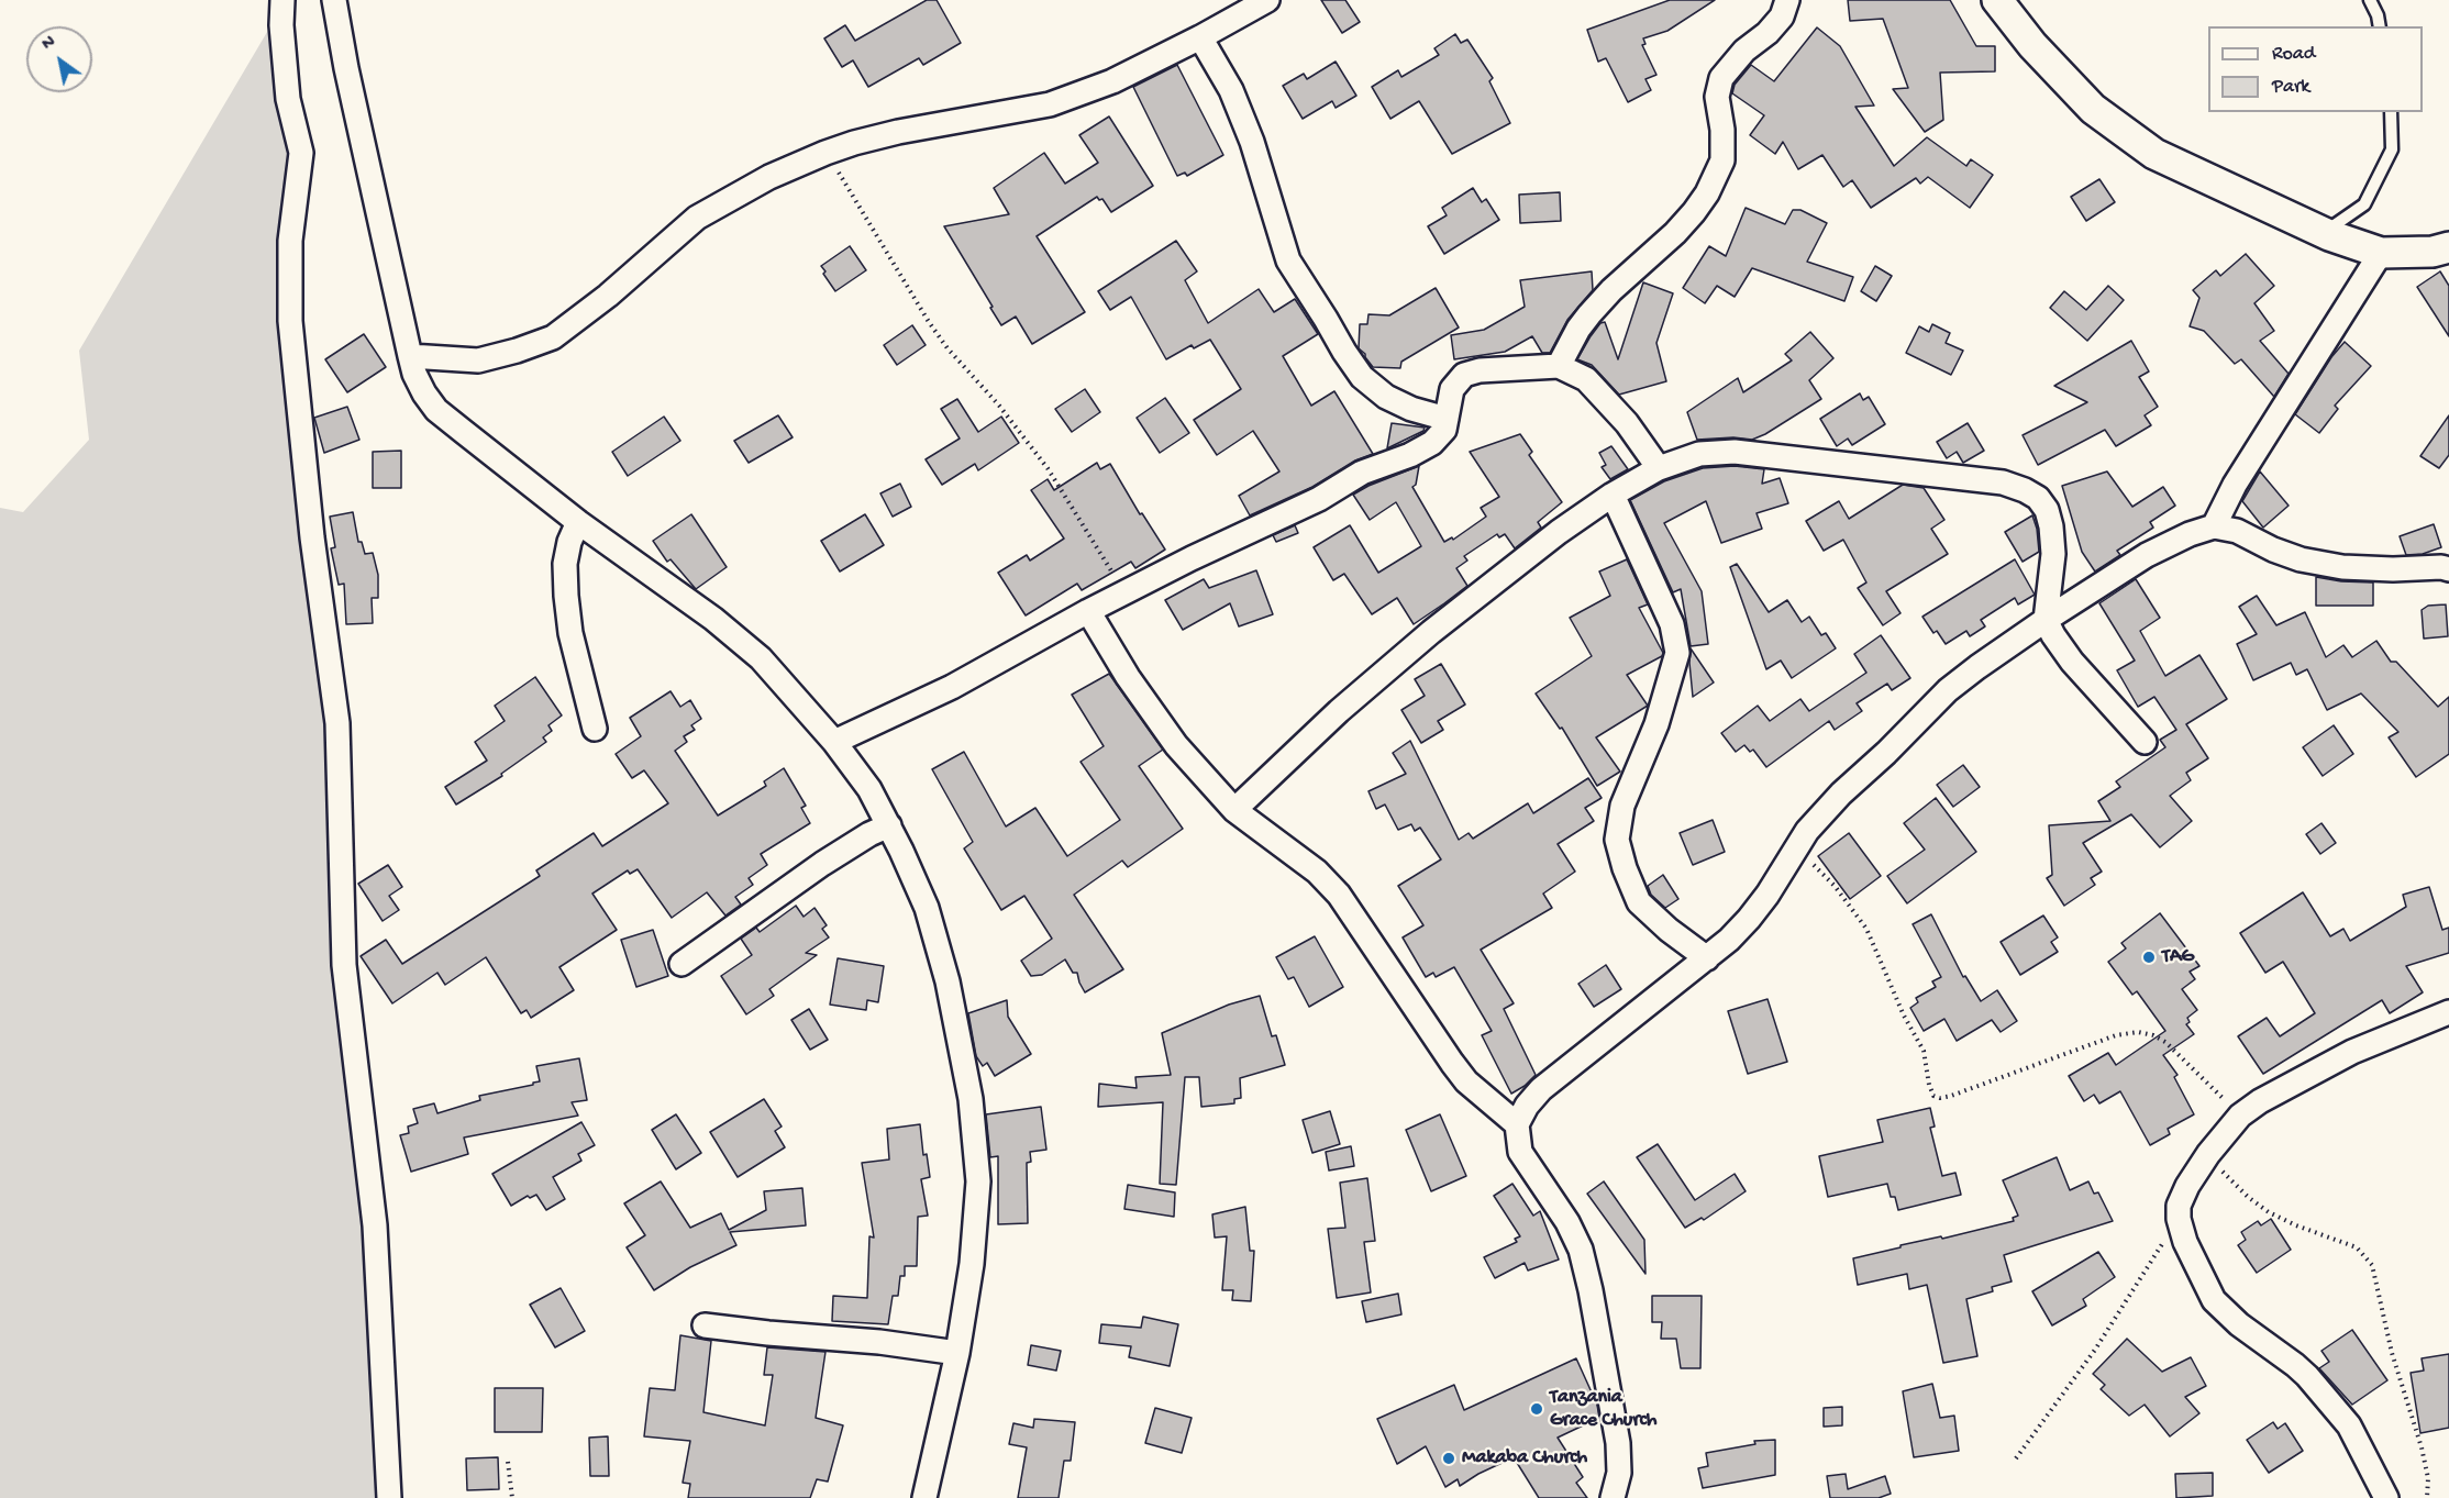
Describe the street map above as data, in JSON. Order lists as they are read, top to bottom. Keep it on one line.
{"places":["TAG","Tanzania Grace Church","Makaba Church"],"legend":["Road","Park"],"north":"top left"}
